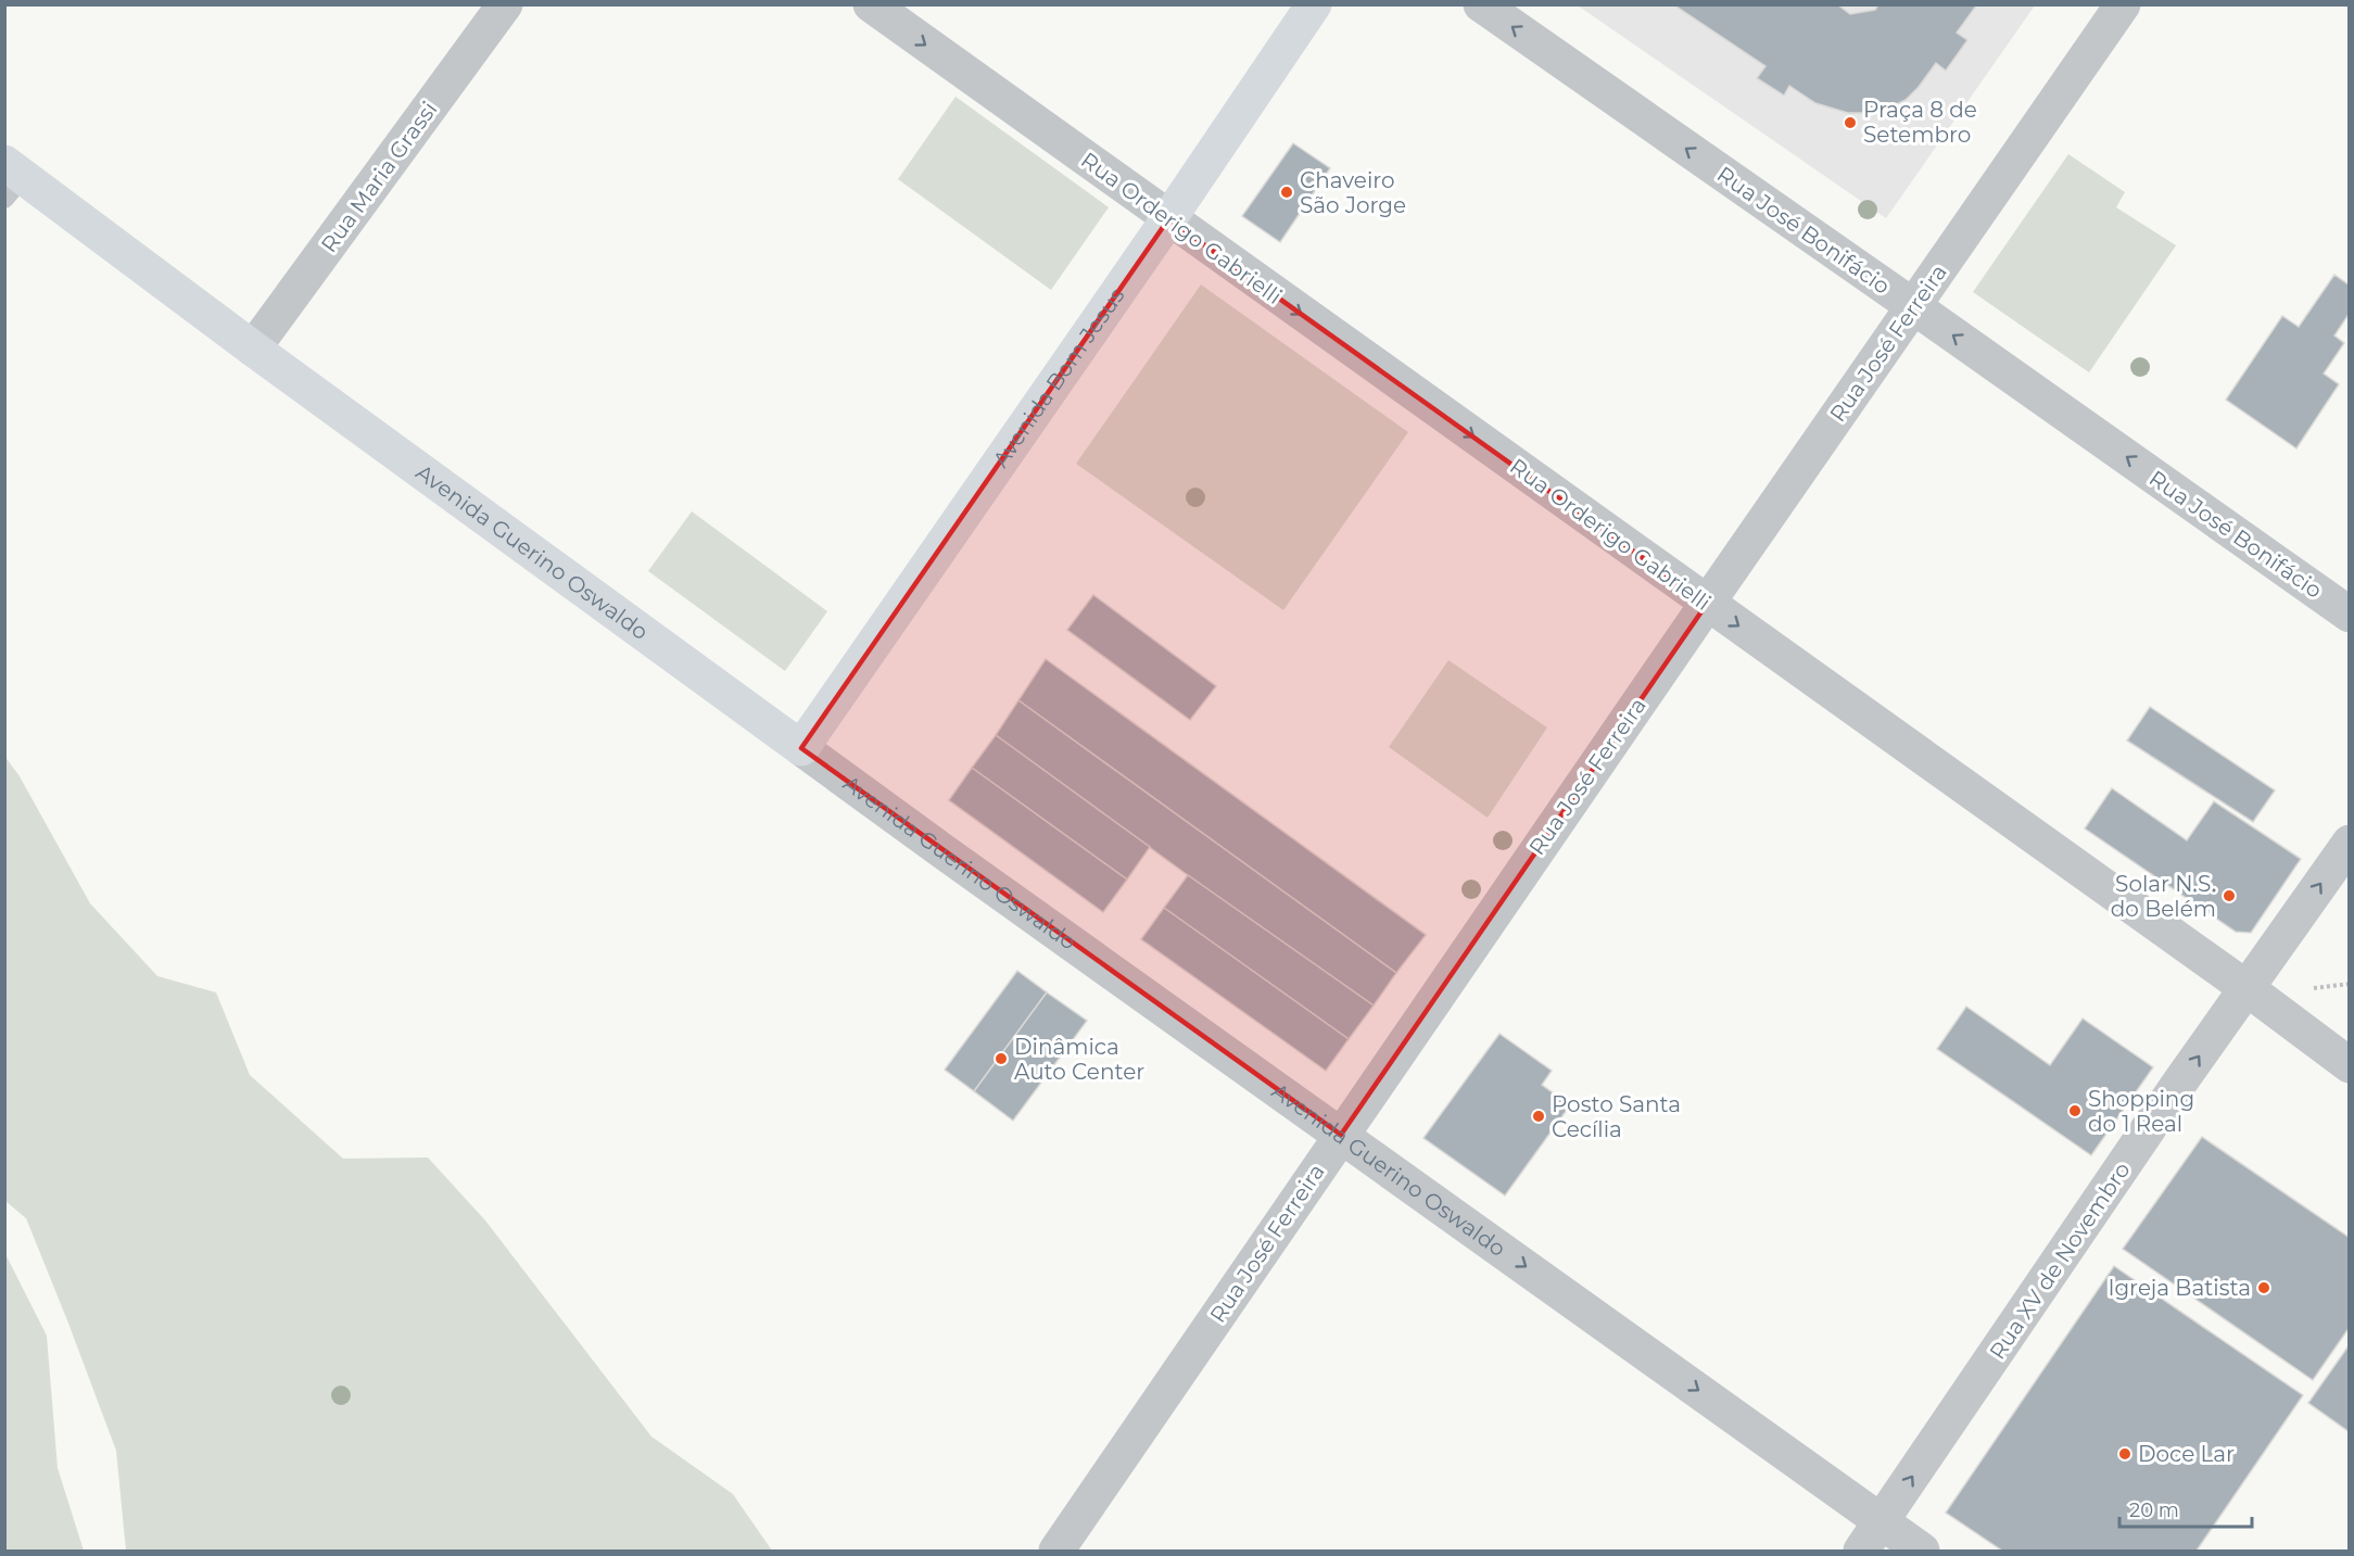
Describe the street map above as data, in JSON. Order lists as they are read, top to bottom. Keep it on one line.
{"streets":{"street":["Rua Maria Grassi","Rua Orderigo Gabrielli","Rua José Bonifácio","Rua José Ferreira","Avenida Bom Jesus","Avenida Guerino Oswaldo","Rua XV de Novembro"]},"crossings":[["Rua Maria Grassi","Avenida Guerino Oswaldo"],["Rua Orderigo Gabrielli","Rua José Ferreira"],["Rua Orderigo Gabrielli","Avenida Bom Jesus"],["Rua Orderigo Gabrielli","Rua XV de Novembro"],["Rua José Bonifácio","Rua José Ferreira"],["Rua José Ferreira","Avenida Guerino Oswaldo"],["Avenida Bom Jesus","Avenida Guerino Oswaldo"],["Avenida Guerino Oswaldo","Rua XV de Novembro"]],"one_way":["Rua Orderigo Gabrielli","Rua José Bonifácio","Rua XV de Novembro"],"places":["Praça 8 de Setembro","Chaveiro São Jorge","Solar N.S. do Belém","Dinâmica Auto Center","Shopping do 1 Real","Posto Santa Cecília","Igreja Batista","Doce Lar"],"scale_bar":"20 m"}
